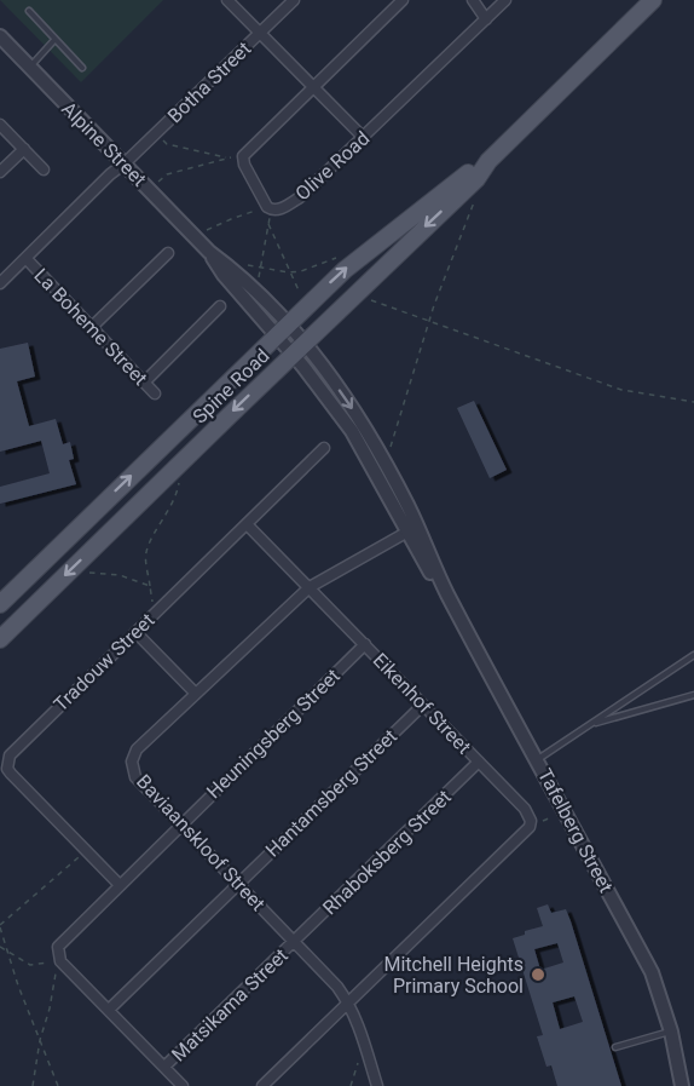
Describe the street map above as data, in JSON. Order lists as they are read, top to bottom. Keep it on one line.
{"streets":{"main road":["Spine Road"],"street":["Botha Street","Alpine Street","Olive Road","La Boheme Street","Tradouw Street","Eikenhof Street","Heuningsberg Street","Hantamsberg Street","Tafelberg Street","Baviaanskloof Street","Rhaboksberg Street","Matsikama Street"]},"crossings":[["Botha Street","Alpine Street"],["Botha Street","La Boheme Street"],["Alpine Street","Spine Road"],["Alpine Street","Tafelberg Street"],["Spine Road","Tafelberg Street"],["Tradouw Street","Eikenhof Street"],["Tradouw Street","Heuningsberg Street"],["Eikenhof Street","Heuningsberg Street"],["Eikenhof Street","Hantamsberg Street"],["Eikenhof Street","Baviaanskloof Street"],["Eikenhof Street","Rhaboksberg Street"],["Heuningsberg Street","Baviaanskloof Street"],["Hantamsberg Street","Baviaanskloof Street"],["Tafelberg Street","Baviaanskloof Street"],["Baviaanskloof Street","Rhaboksberg Street"],["Baviaanskloof Street","Matsikama Street"],["Rhaboksberg Street","Matsikama Street"]],"places":["Mitchell Heights Primary School"]}
